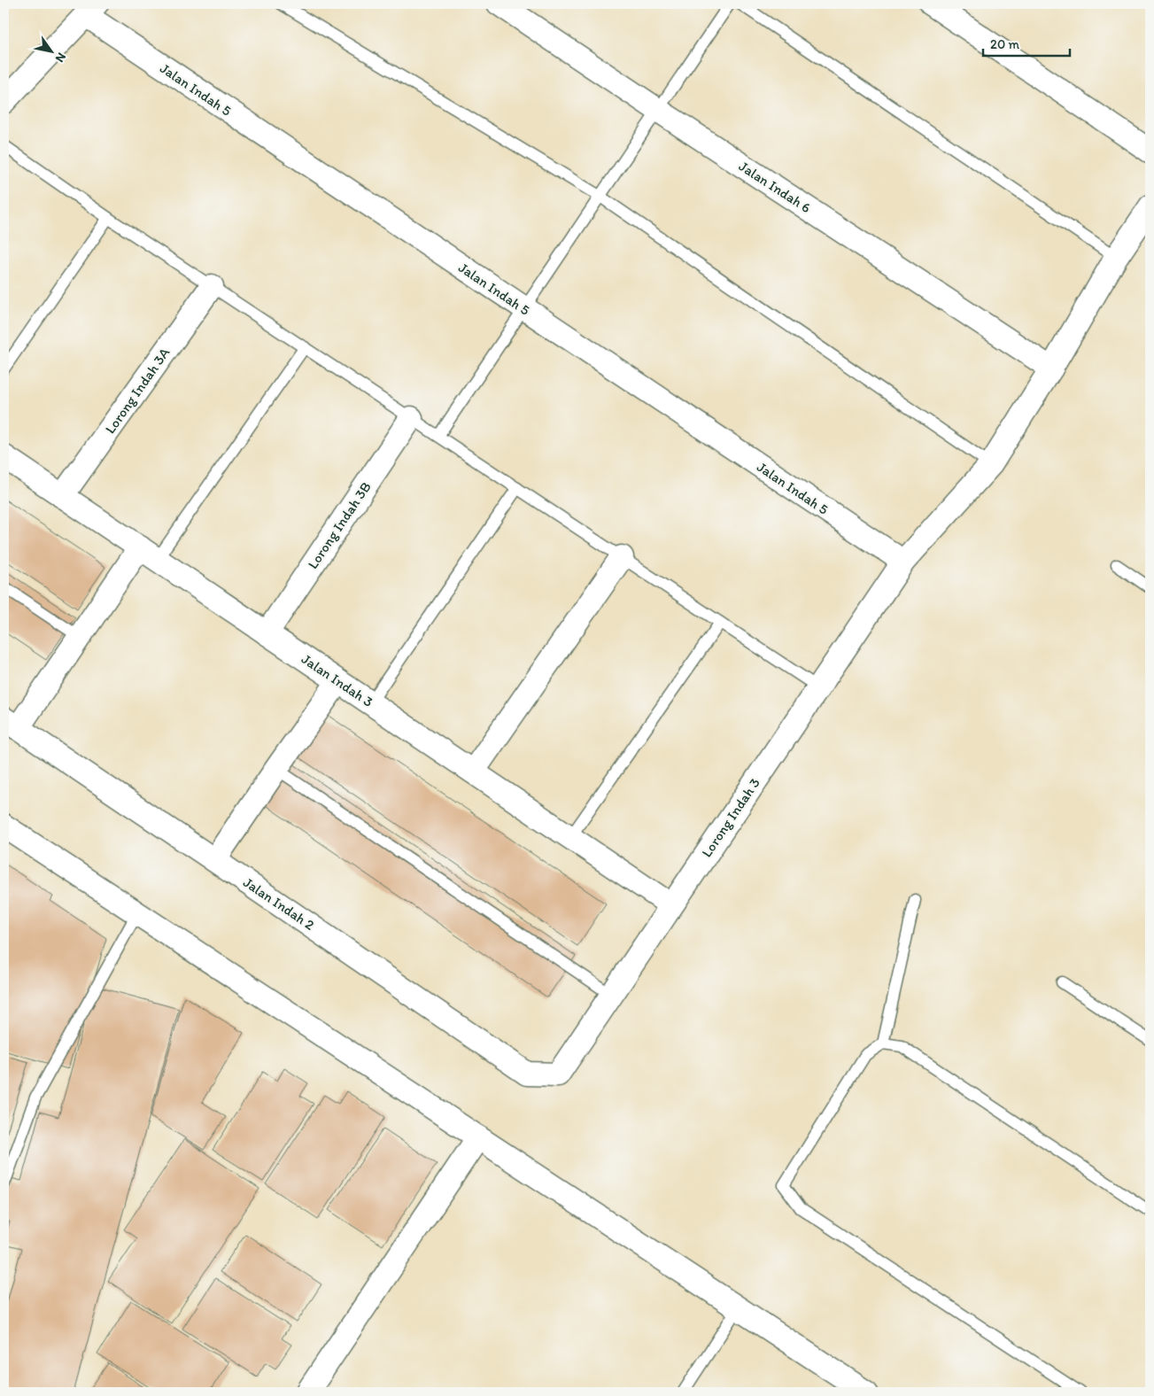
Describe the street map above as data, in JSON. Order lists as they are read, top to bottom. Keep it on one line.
{"streets":{"street":["Jalan Indah 5","Jalan Indah 6","Lorong Indah 3A","Lorong Indah 3B","Jalan Indah 3","Lorong Indah 3","Jalan Indah 2"]},"crossings":[["Jalan Indah 5","Lorong Indah 3"],["Jalan Indah 6","Lorong Indah 3"],["Lorong Indah 3A","Jalan Indah 3"],["Lorong Indah 3B","Jalan Indah 3"],["Jalan Indah 3","Lorong Indah 3"],["Lorong Indah 3","Jalan Indah 2"]],"scale_bar":"20 m","north":"bottom right"}
